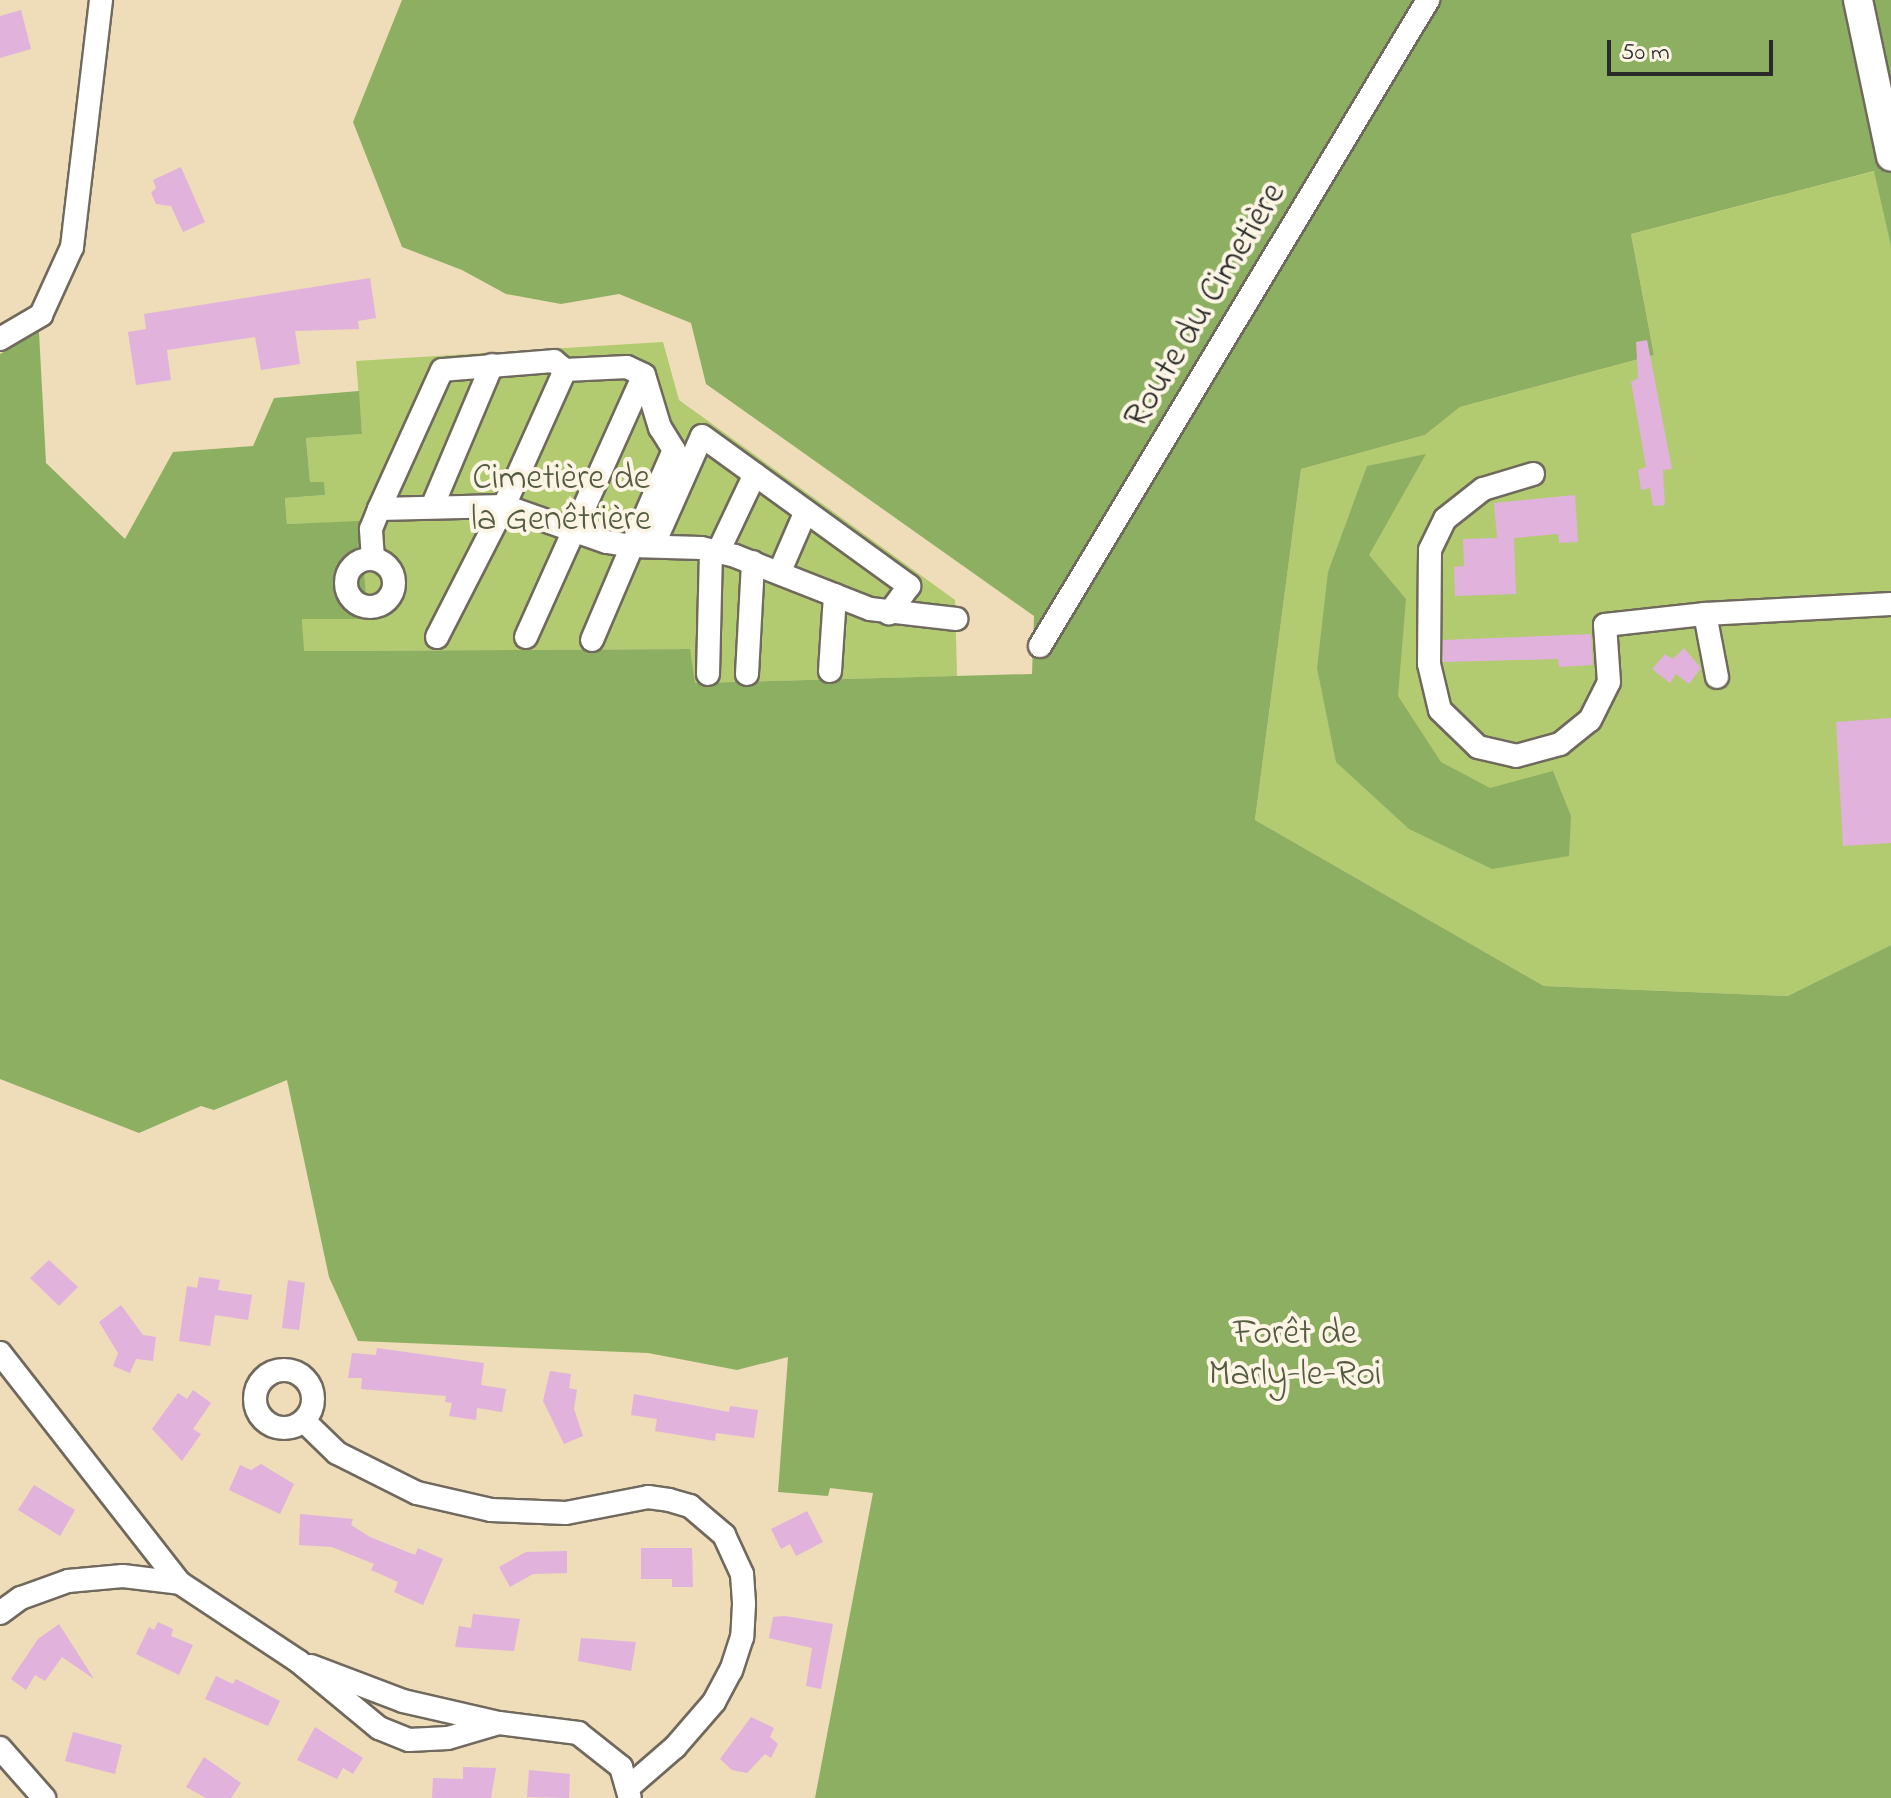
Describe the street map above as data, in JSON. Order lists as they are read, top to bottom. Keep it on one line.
{"streets":{"street":["Route du Cimetière"]},"parks":["Cimetière de la Genêtrière","Forêt de Marly-le-Roi"],"scale_bar":"50 m"}
